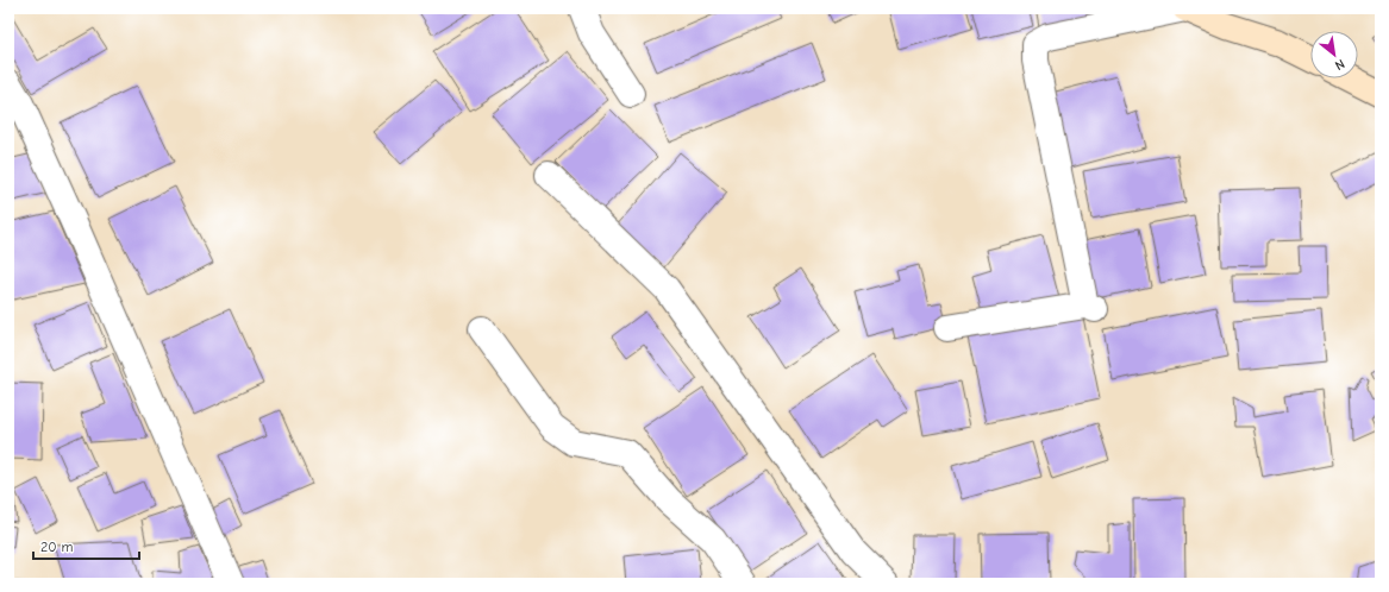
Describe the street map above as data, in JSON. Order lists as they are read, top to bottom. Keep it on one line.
{"scale_bar":"20 m","north":"bottom right"}
